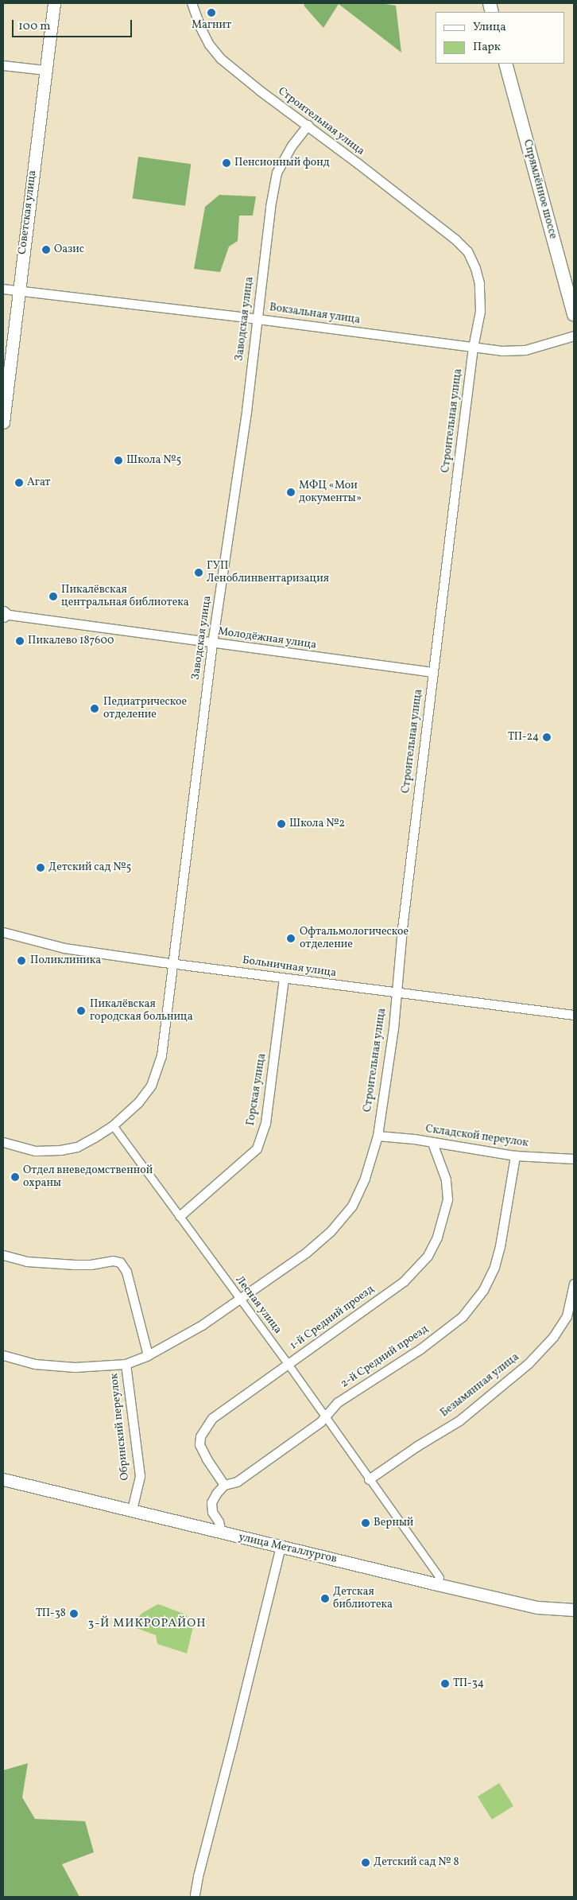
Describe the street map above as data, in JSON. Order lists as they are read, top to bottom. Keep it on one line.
{"streets":{"main road":["Спрямлённое шоссе"],"street":["Строительная улица","Советская улица","Вокзальная улица","Заводская улица","Молодёжная улица","Больничная улица","Горская улица","Складской переулок","Лесная улица","1-й Средний проезд","2-й Средний проезд","Безымянная улица","Обринский переулок","улица Металлургов"]},"crossings":[["Строительная улица","Вокзальная улица"],["Строительная улица","Заводская улица"],["Строительная улица","Молодёжная улица"],["Строительная улица","Больничная улица"],["Строительная улица","Складской переулок"],["Строительная улица","Лесная улица"],["Строительная улица","Обринский переулок"],["Советская улица","Вокзальная улица"],["Вокзальная улица","Заводская улица"],["Заводская улица","Молодёжная улица"],["Заводская улица","Больничная улица"],["Заводская улица","Лесная улица"],["Больничная улица","Горская улица"],["Горская улица","Лесная улица"],["Складской переулок","1-й Средний проезд"],["Складской переулок","2-й Средний проезд"],["Лесная улица","1-й Средний проезд"],["Лесная улица","2-й Средний проезд"],["Лесная улица","Безымянная улица"],["1-й Средний проезд","2-й Средний проезд"],["Обринский переулок","улица Металлургов"]],"districts":["3-Й МИКРОРАЙОН"],"places":["Магнит","Пенсионный фонд","Оазис","Школа №5","Агат","МФЦ «Мои документы»","ГУП Леноблинвентаризация","Пикалёвская центральная библиотека","Пикалево 187600","Педиатрическое отделение","ТП-24","Школа №2","Детский сад №5","Офтальмологическое отделение","Поликлиника","Пикалёвская городская больница","Отдел вневедомственной охраны","Верный","Детская библиотека","ТП-38","ТП-34","Детский сад № 8"],"legend":["Улица","Парк"],"scale_bar":"100 m"}
